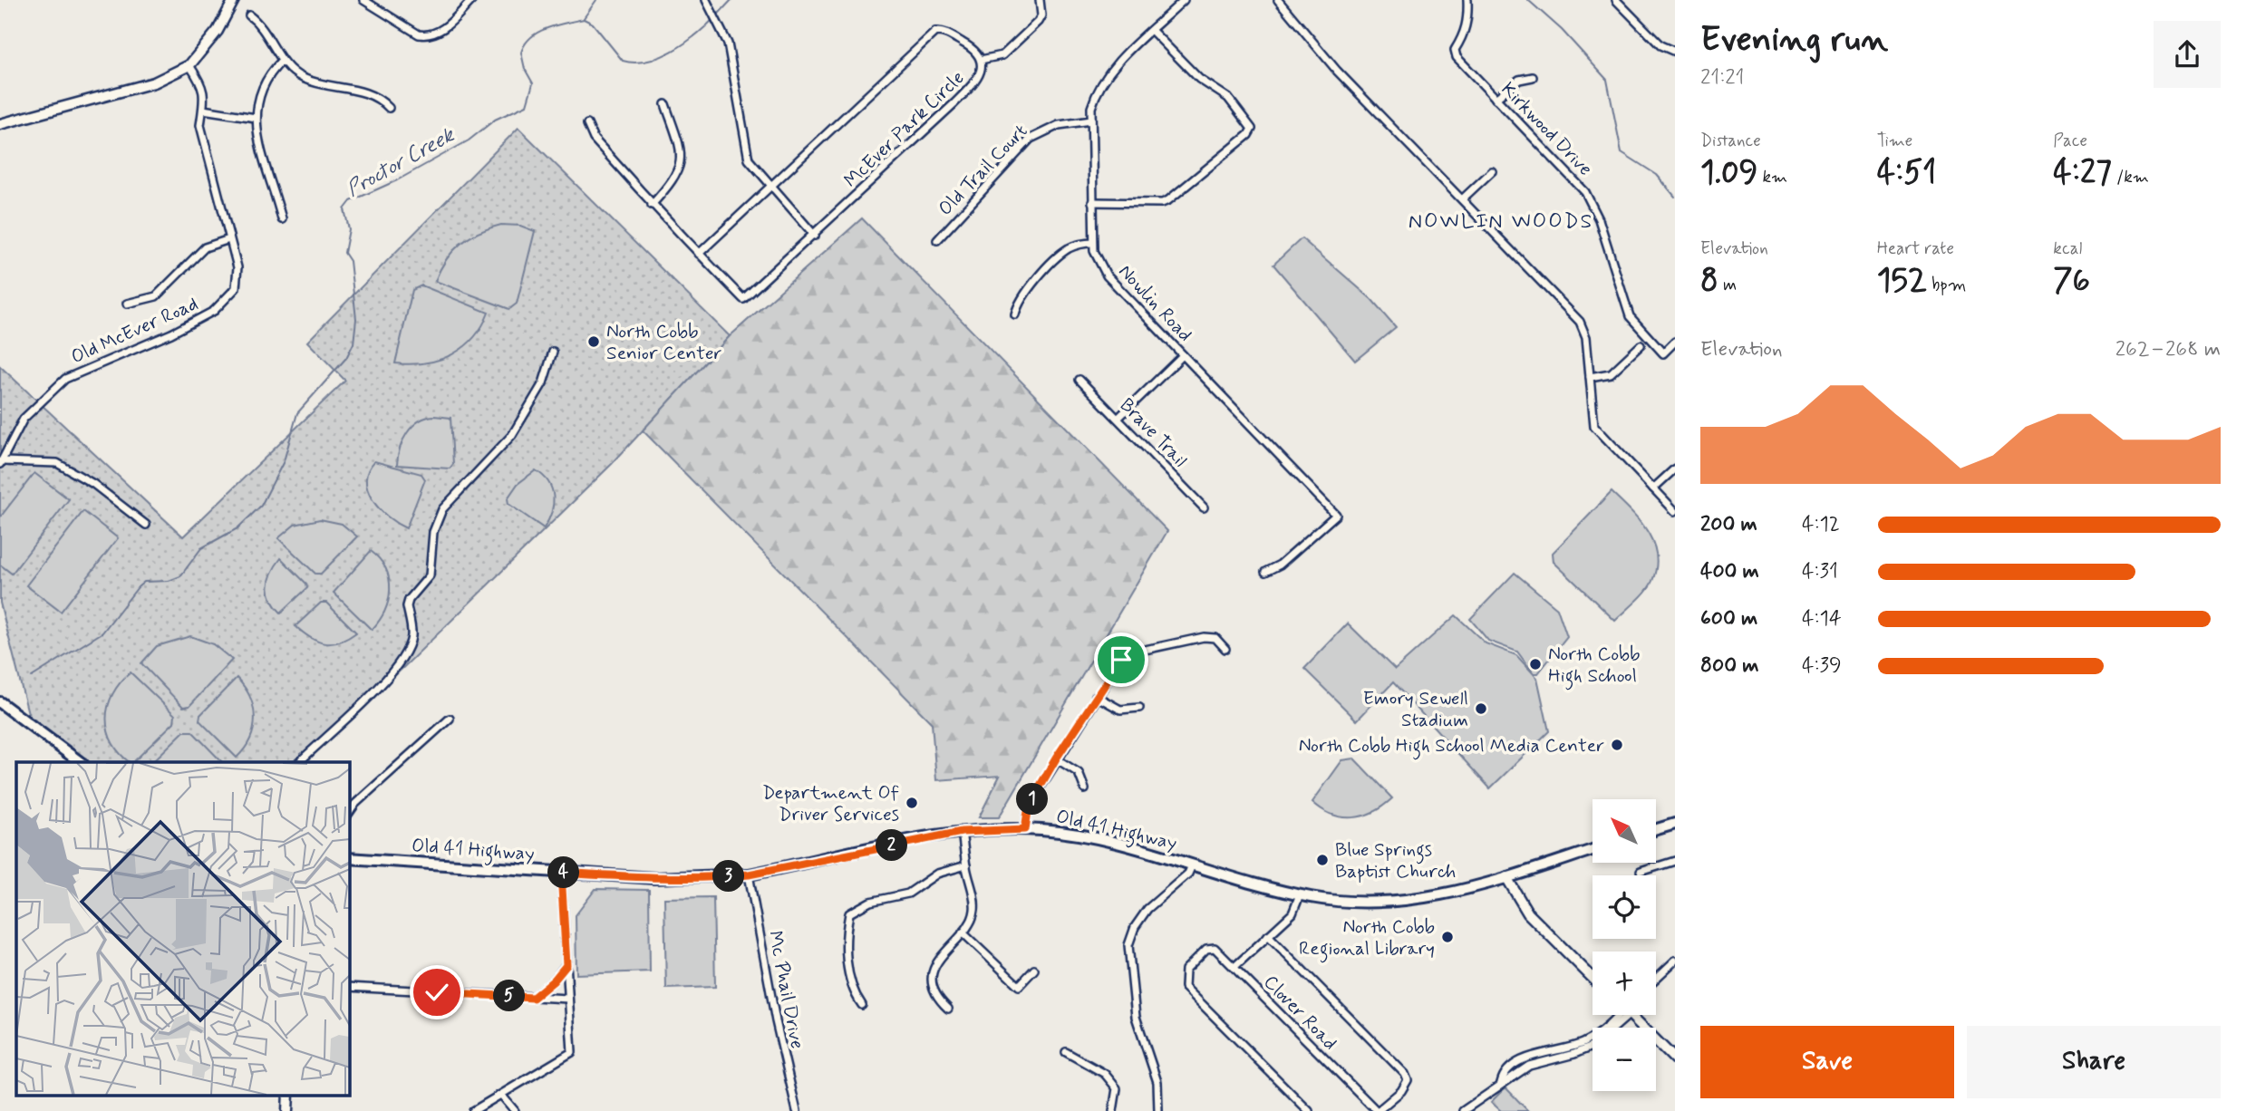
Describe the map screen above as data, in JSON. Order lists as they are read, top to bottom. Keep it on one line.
{"streets":{"main road":["Old 41 Highway"],"street":["McEver Park Circle","Kirkwood Drive","Old Trail Court","Nowlin Road","Old McEver Road","Brave Trail","Mc Phail Drive","Clover Road"]},"crossings":[["Old Trail Court","Nowlin Road"],["Old 41 Highway","Mc Phail Drive"]],"districts":["NOWLIN WOODS"],"water":["Proctor Creek"],"places":["North Cobb Senior Center","North Cobb High School","Emory Sewell Stadium","North Cobb High School Media Center","Department Of Driver Services","Blue Springs Baptist Church","North Cobb Regional Library"],"north":"top left","page":{"heading":["Evening run","21:21"],"stats":[["Distance","1.09 km"],["Time","4:51"],["Pace","4:27 /km"],["Elevation","8 m"],["Heart rate","152 bpm"],["kcal","76"]],"chart":["Elevation","262–268 m"],"list":[{"name":"200 m","note":"4:12"},{"name":"400 m","note":"4:31"},{"name":"600 m","note":"4:14"},{"name":"800 m","note":"4:39"}],"pins":["1","2","4","3","5"],"map_buttons":["+","−"],"buttons":["Save","Share"]}}
